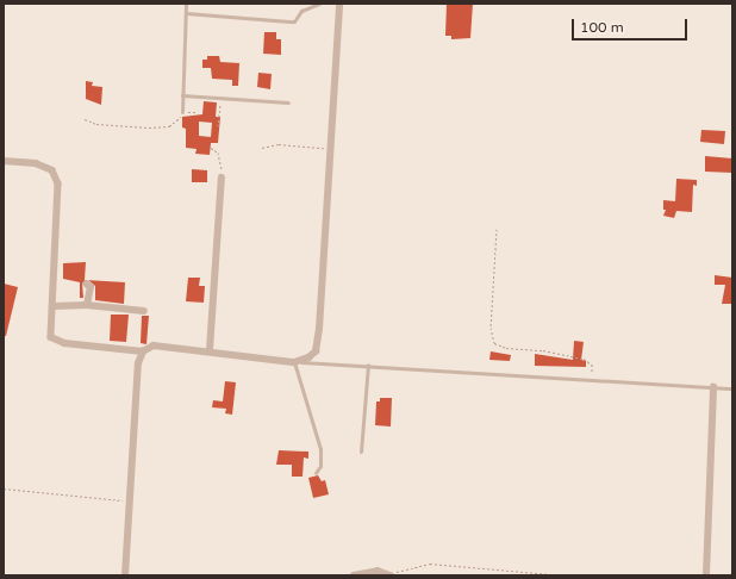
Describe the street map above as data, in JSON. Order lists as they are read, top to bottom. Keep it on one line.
{"scale_bar":"100 m"}
